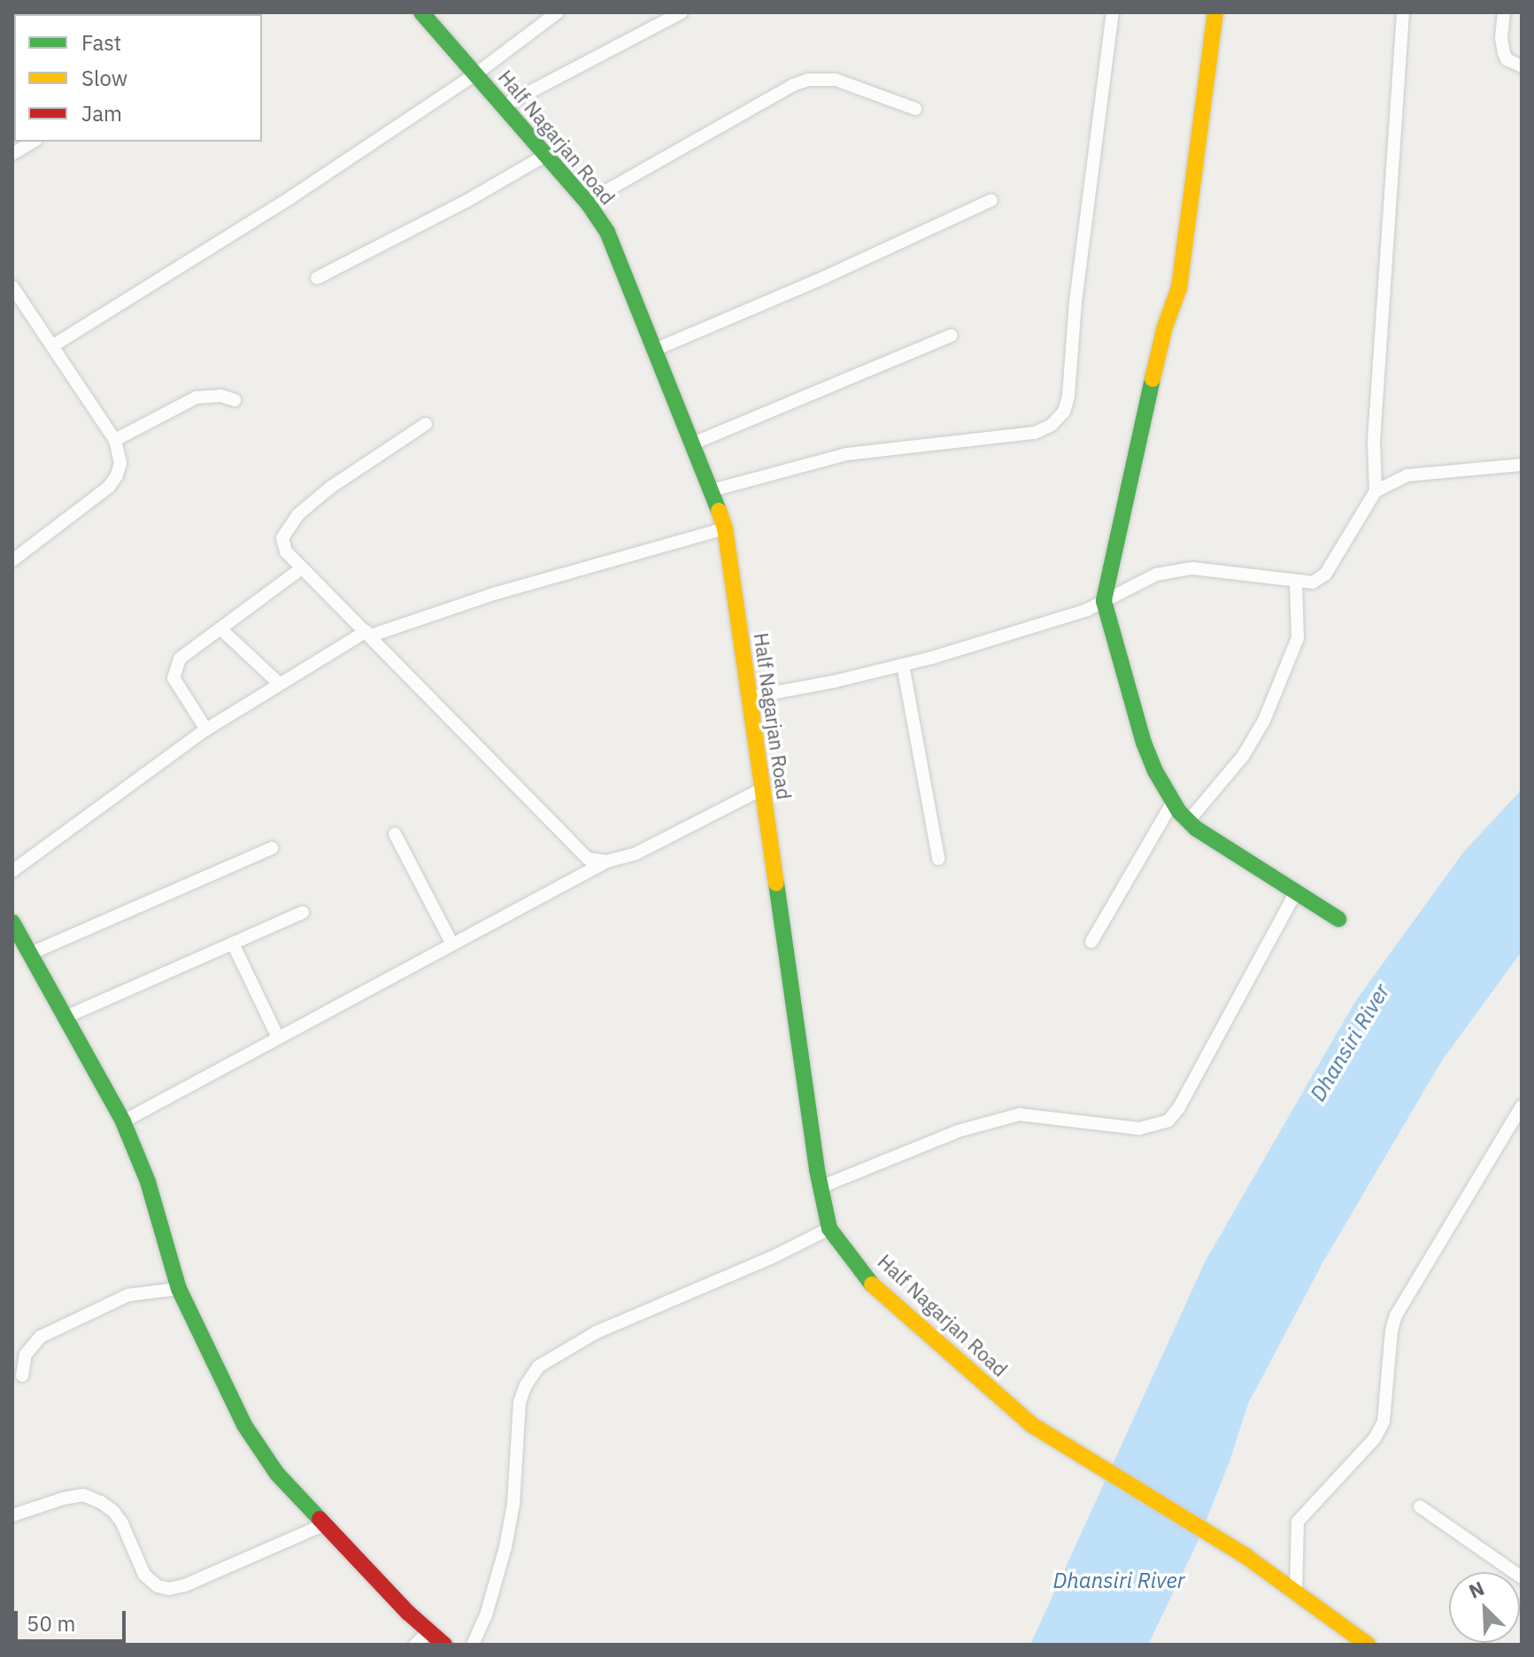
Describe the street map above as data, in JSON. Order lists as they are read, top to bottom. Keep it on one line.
{"streets":{"main road":["Half Nagarjan Road"]},"water":["Dhansiri River"],"legend":["Fast","Slow","Jam"],"scale_bar":"50 m","north":"top left"}
